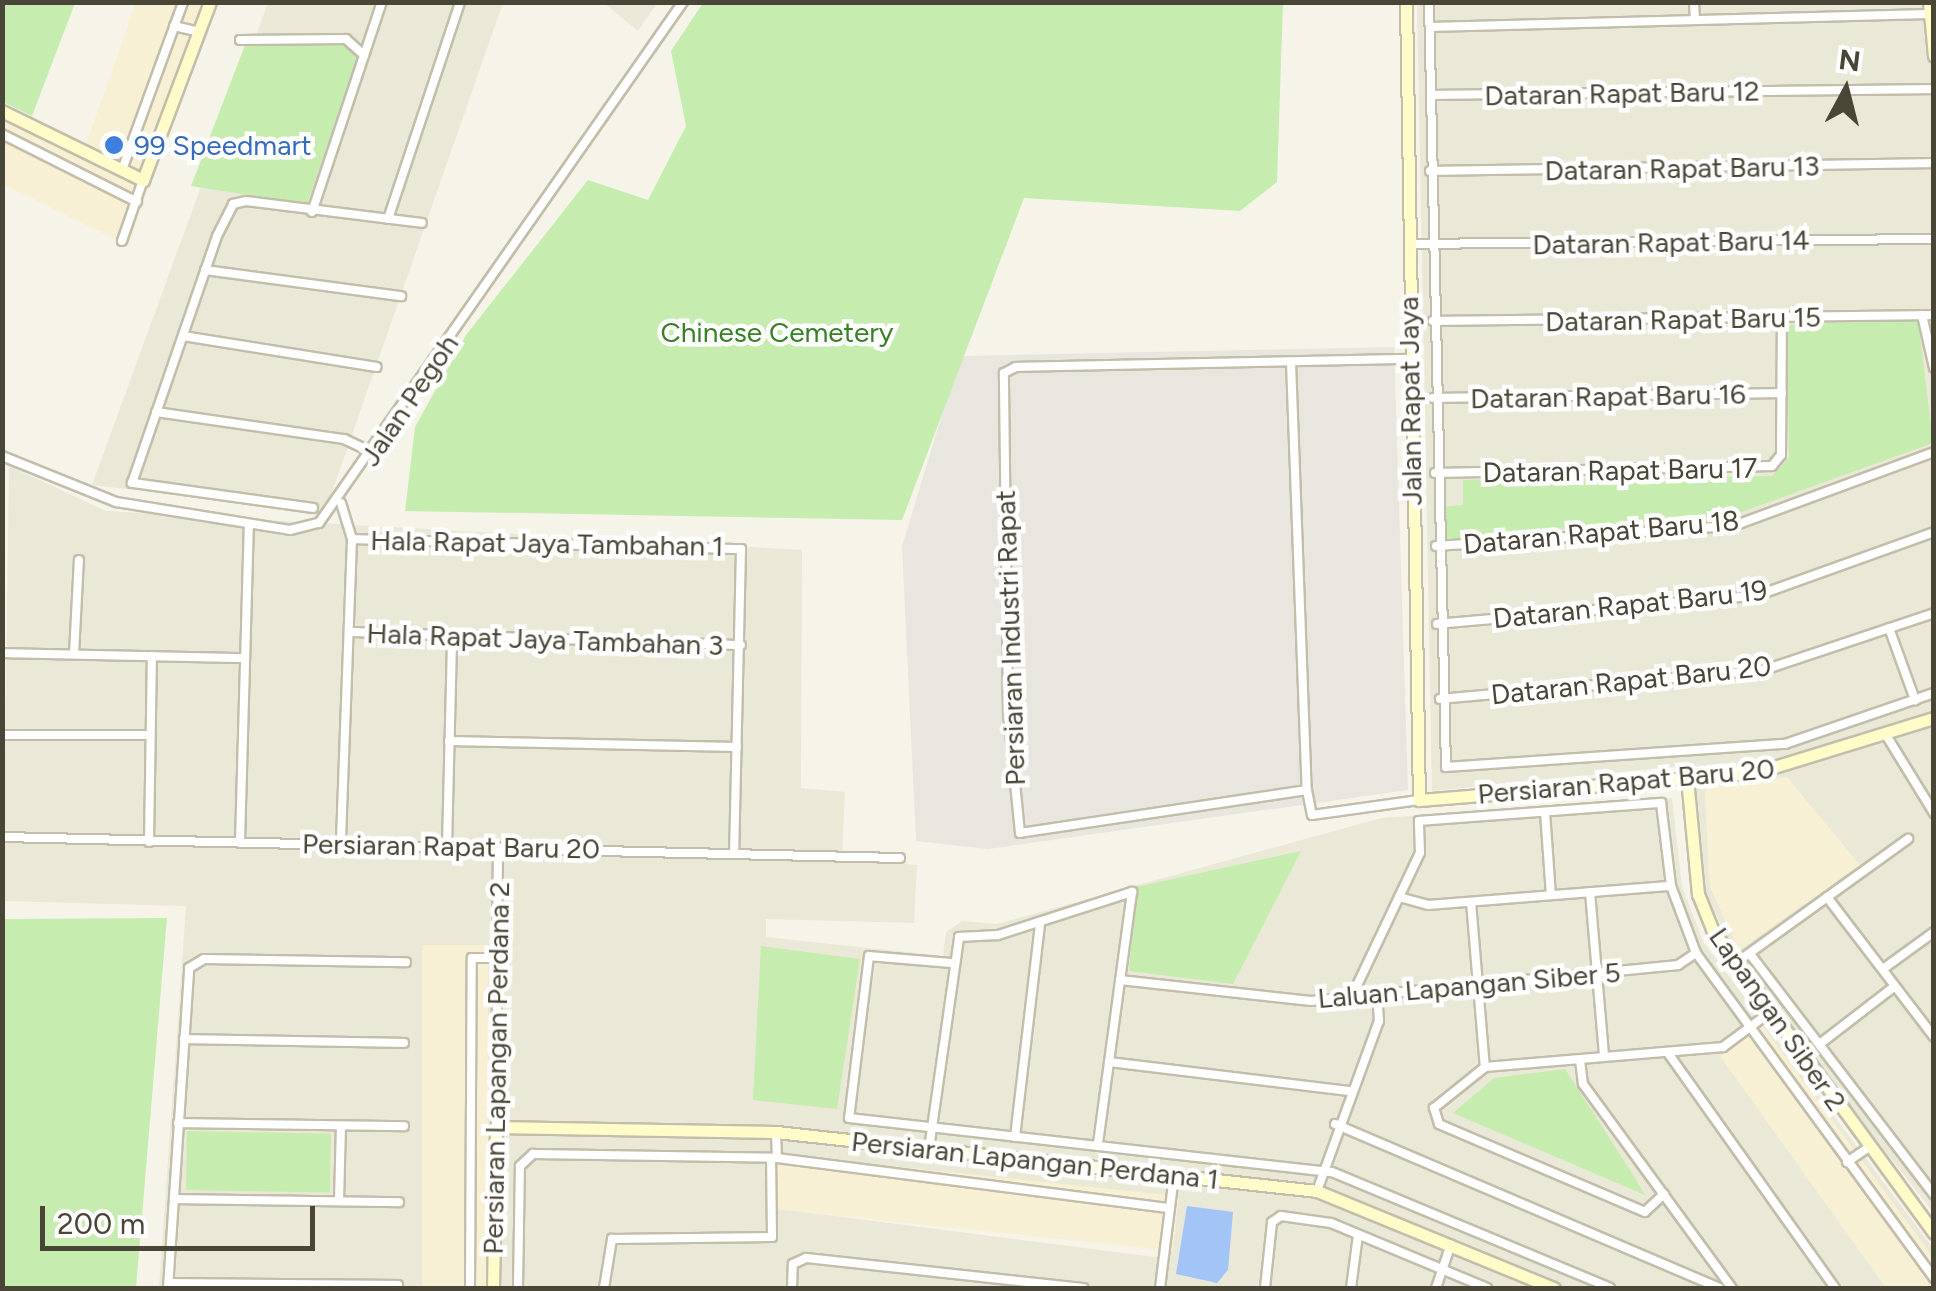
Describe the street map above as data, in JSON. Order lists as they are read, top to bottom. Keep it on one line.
{"streets":{"street":["Dataran Rapat Baru 12","Dataran Rapat Baru 13","Dataran Rapat Baru 14","Dataran Rapat Baru 15","Dataran Rapat Baru 16","Jalan Pegoh","Jalan Rapat Jaya","Dataran Rapat Baru 17","Dataran Rapat Baru 18","Hala Rapat Jaya Tambahan 1","Dataran Rapat Baru 19","Persiaran Industri Rapat","Hala Rapat Jaya Tambahan 3","Dataran Rapat Baru 20","Persiaran Rapat Baru 20","Laluan Lapangan Siber 5","Lapangan Siber 2","Persiaran Lapangan Perdana 2","Persiaran Lapangan Perdana 1"]},"crossings":[["Dataran Rapat Baru 14","Jalan Rapat Jaya"],["Dataran Rapat Baru 15","Dataran Rapat Baru 17"],["Dataran Rapat Baru 16","Dataran Rapat Baru 17"],["Jalan Rapat Jaya","Persiaran Industri Rapat"],["Jalan Rapat Jaya","Persiaran Rapat Baru 20"],["Hala Rapat Jaya Tambahan 1","Hala Rapat Jaya Tambahan 3"],["Persiaran Industri Rapat","Persiaran Rapat Baru 20"],["Persiaran Rapat Baru 20","Lapangan Siber 2"],["Persiaran Rapat Baru 20","Persiaran Lapangan Perdana 2"],["Persiaran Lapangan Perdana 2","Persiaran Lapangan Perdana 1"]],"parks":["Chinese Cemetery"],"places":["99 Speedmart"],"scale_bar":"200 m","north":"top"}
